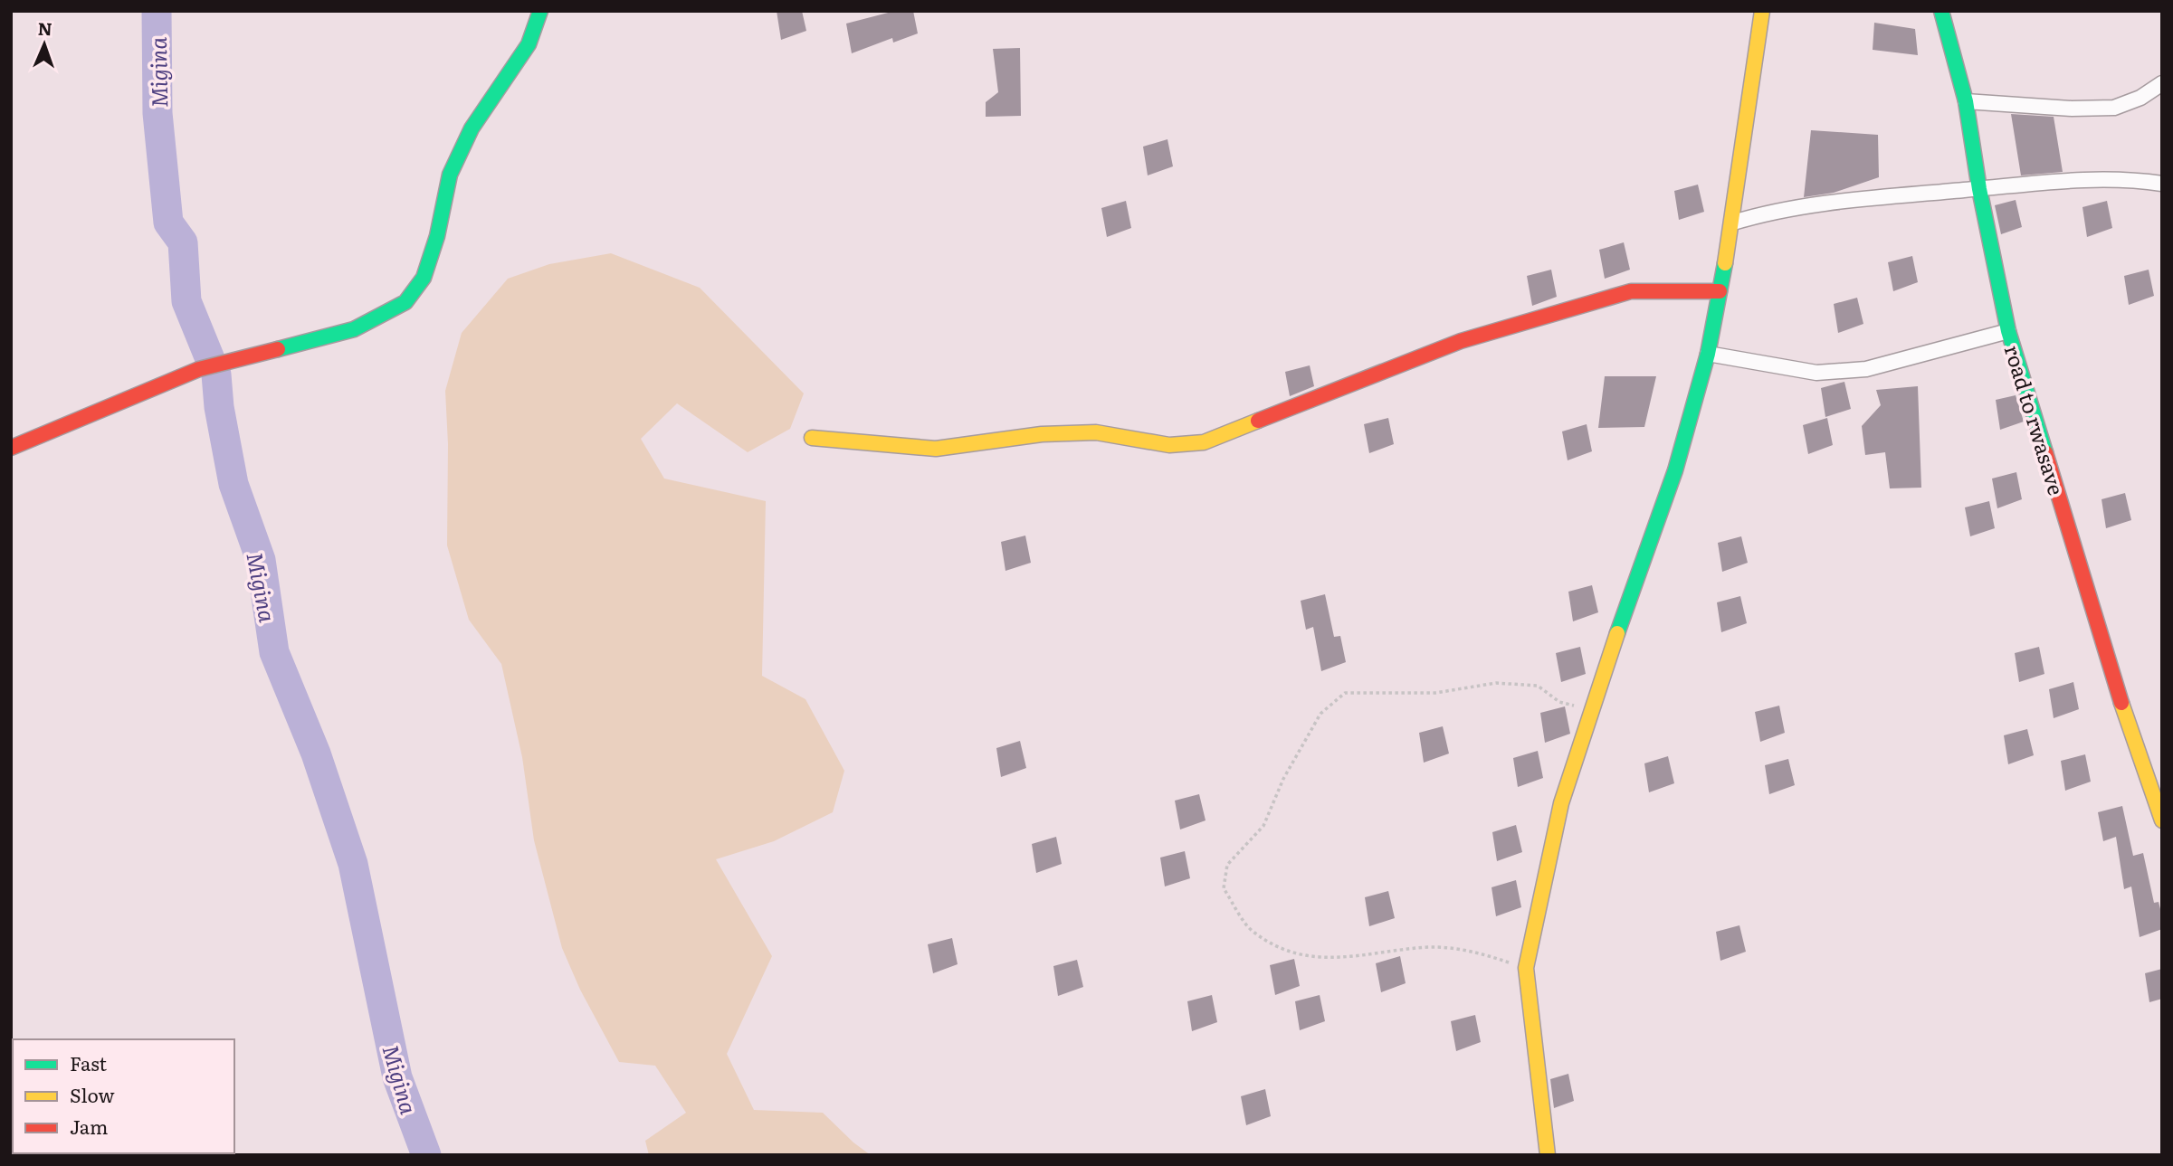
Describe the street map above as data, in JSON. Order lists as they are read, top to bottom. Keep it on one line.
{"streets":{"street":["road to rwasave"]},"water":["Migina"],"legend":["Fast","Slow","Jam"],"north":"top"}
